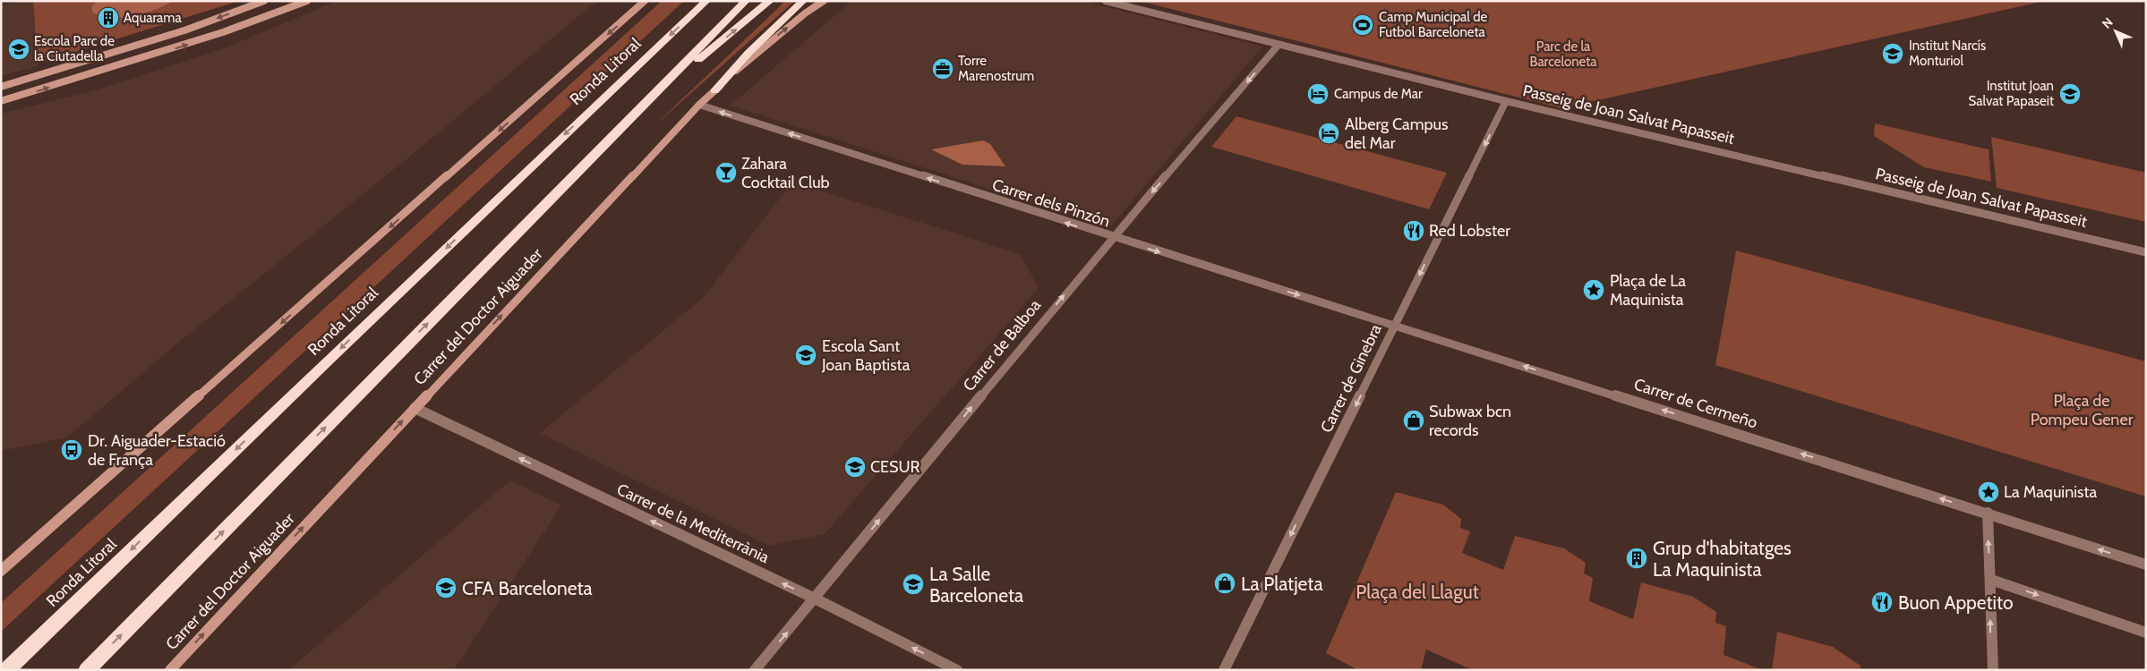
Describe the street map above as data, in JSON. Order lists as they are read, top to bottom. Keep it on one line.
{"streets":{"highway":["Ronda Litoral"],"main road":["Carrer del Doctor Aiguader"],"street":["Passeig de Joan Salvat Papasseit","Carrer dels Pinzón","Carrer de Balboa","Carrer de Ginebra","Carrer de Cermeño","Carrer de la Mediterrània"]},"crossings":[["Passeig de Joan Salvat Papasseit","Carrer de Balboa"],["Passeig de Joan Salvat Papasseit","Carrer de Ginebra"],["Carrer dels Pinzón","Carrer del Doctor Aiguader"],["Carrer dels Pinzón","Carrer de Balboa"],["Carrer dels Pinzón","Carrer de Ginebra"],["Carrer dels Pinzón","Carrer de Cermeño"],["Carrer del Doctor Aiguader","Carrer de la Mediterrània"],["Carrer de Balboa","Carrer de la Mediterrània"],["Carrer de Ginebra","Carrer de Cermeño"]],"one_way":["Carrer del Doctor Aiguader","Carrer de Ginebra","Carrer de Cermeño","Carrer de la Mediterrània"],"parks":["Parc de la Barceloneta","Plaça de Pompeu Gener","Plaça del Llagut"],"places":{"building":["Aquarama","Grup d'habitatges La Maquinista"],"sports":["Camp Municipal de Futbol Barceloneta"],"school or university":["Escola Parc de la Ciutadella","Institut Narcís Monturiol","Institut Joan Salvat Papaseit","Escola Sant Joan Baptista","CESUR","La Salle Barceloneta","CFA Barceloneta"],"office":["Torre Marenostrum"],"hotel":["Campus de Mar","Alberg Campus del Mar"],"bar":["Zahara Cocktail Club"],"restaurant":["Red Lobster","Buon Appetito"],"place":["Plaça de La Maquinista","La Maquinista"],"shop":["Subwax bcn records","La Platjeta"],"bus stop":["Dr. Aiguader-Estació de França"]},"north":"top left"}
